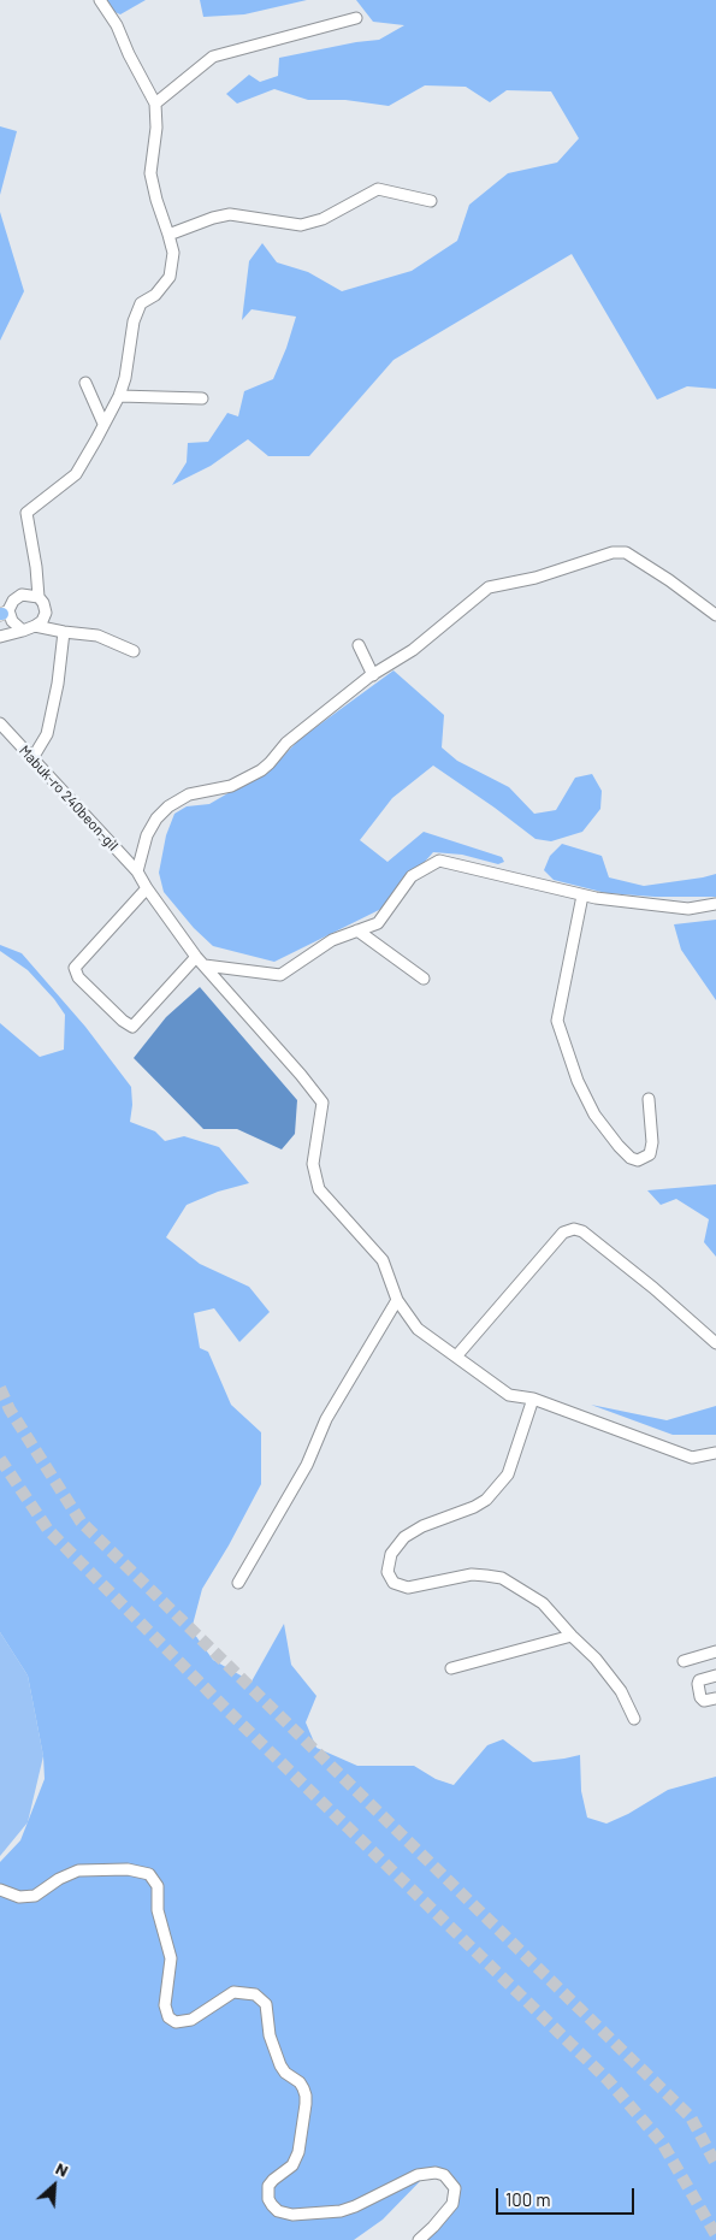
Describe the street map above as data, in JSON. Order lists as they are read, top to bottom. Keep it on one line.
{"streets":{"street":["Mabuk-ro 240beon-gil"]},"scale_bar":"100 m","north":"top right"}
